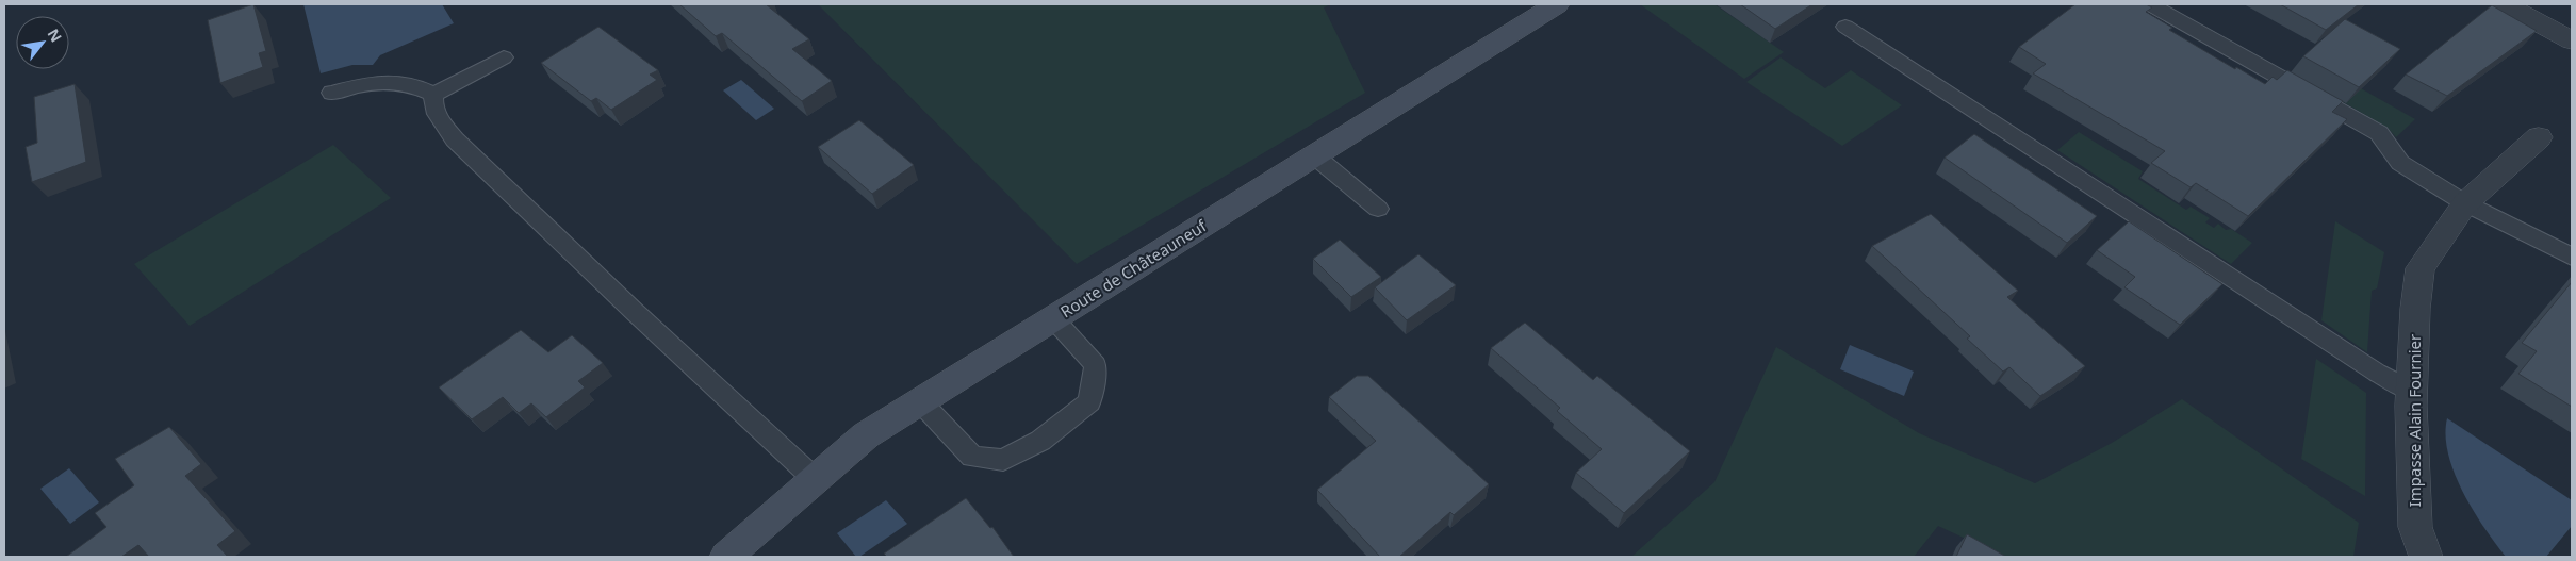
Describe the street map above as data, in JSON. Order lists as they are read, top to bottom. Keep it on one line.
{"streets":{"main road":["Route de Châteauneuf"],"street":["Impasse Alain Fournier"]},"north":"top right"}
